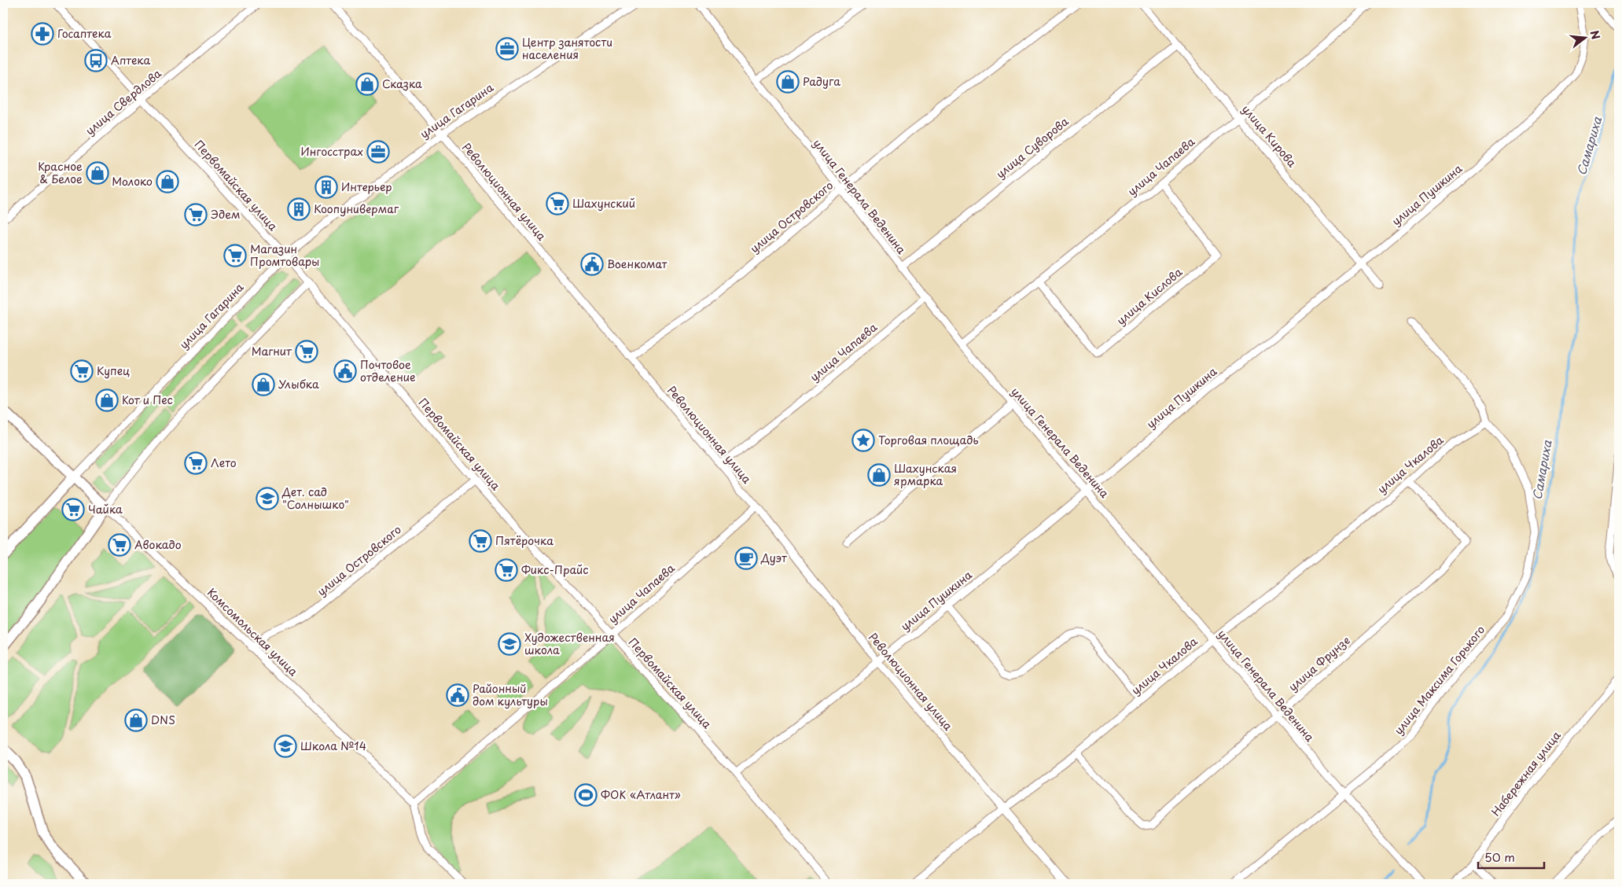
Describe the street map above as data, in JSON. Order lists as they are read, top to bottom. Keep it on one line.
{"streets":{"street":["улица Свердлова","улица Гагарина","улица Кирова","улица Суворова","улица Чапаева","Первомайская улица","Революционная улица","улица Пушкина","улица Генерала Веденина","улица Островского","улица Кислова","улица Чкалова","Комсомольская улица","улица Фрунзе","улица Максима Горького","Набережная улица"]},"crossings":[["улица Свердлова","Первомайская улица"],["улица Гагарина","Первомайская улица"],["улица Гагарина","Революционная улица"],["улица Гагарина","Комсомольская улица"],["улица Кирова","улица Суворова"],["улица Кирова","улица Чапаева"],["улица Кирова","улица Пушкина"],["улица Суворова","улица Генерала Веденина"],["улица Чапаева","Первомайская улица"],["улица Чапаева","Революционная улица"],["улица Чапаева","улица Генерала Веденина"],["улица Чапаева","улица Кислова"],["улица Чапаева","Комсомольская улица"],["Первомайская улица","улица Пушкина"],["Первомайская улица","улица Островского"],["Революционная улица","улица Пушкина"],["Революционная улица","улица Островского"],["Революционная улица","улица Чкалова"],["улица Пушкина","улица Генерала Веденина"],["улица Генерала Веденина","улица Островского"],["улица Генерала Веденина","улица Чкалова"],["улица Генерала Веденина","улица Фрунзе"],["улица Генерала Веденина","улица Максима Горького"],["улица Островского","Комсомольская улица"],["улица Чкалова","улица Фрунзе"],["улица Чкалова","улица Максима Горького"]],"water":["Самариха"],"places":{"pharmacy":["Госаптека"],"office":["Центр занятости населения","Ингосстрах"],"bus stop":["Аптека"],"shop":["Радуга","Сказка","Красное & Белое","Молоко","Улыбка","Кот и Пес","Шахунская ярмарка","DNS"],"building":["Интерьер","Коопунивермаг"],"supermarket":["Шахунский","Эдем","Магазин Промтовары","Магнит","Купец","Лето","Чайка","Пятёрочка","Авокадо","Фикс-Прайс"],"public building":["Военкомат","Почтовое отделение","Районный дом культуры"],"place":["Торговая площадь"],"school or university":["Дет. сад \"Солнышко\"","Художественная школа","Школа №14"],"cafe":["Дуэт"],"sports":["ФОК «Атлант»"]},"scale_bar":"50 m","north":"right"}
